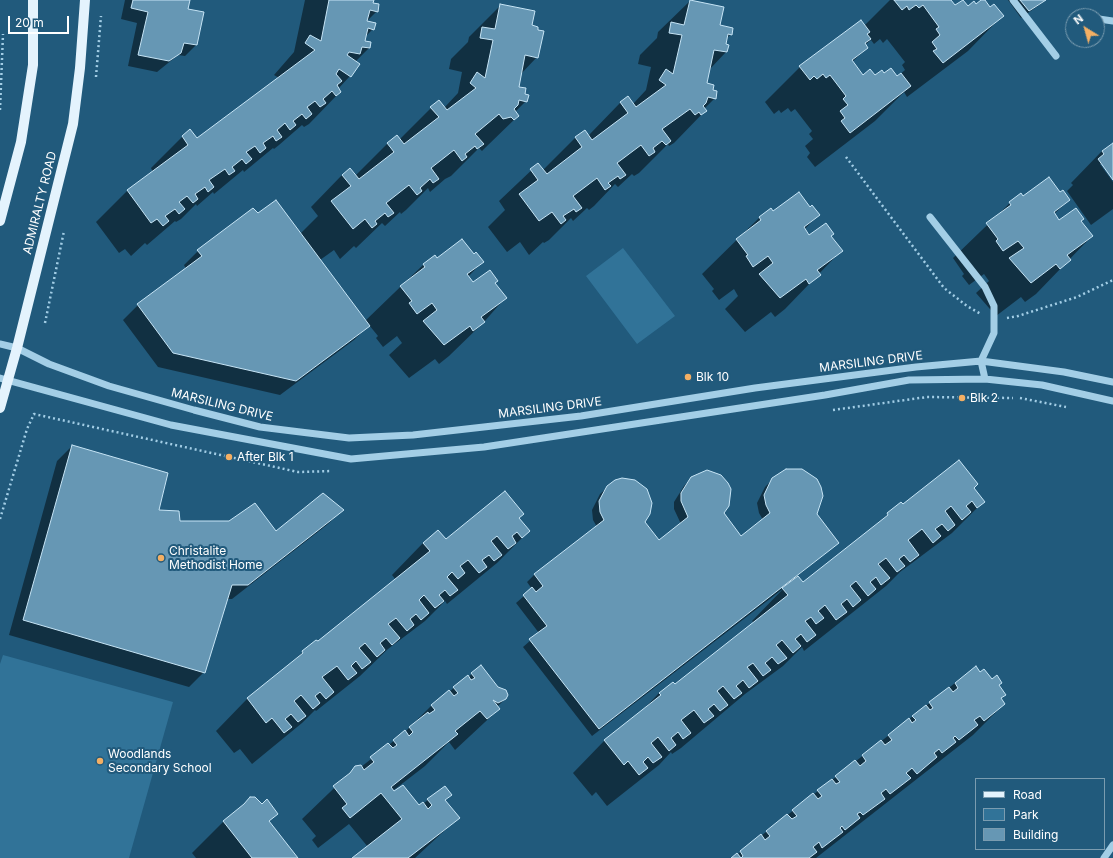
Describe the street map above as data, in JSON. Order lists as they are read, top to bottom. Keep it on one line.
{"streets":{"main road":["ADMIRALTY ROAD"],"street":["MARSILING DRIVE"]},"crossings":[["ADMIRALTY ROAD","MARSILING DRIVE"]],"places":["Blk 10","Blk 2","After Blk 1","Christalite Methodist Home","Woodlands Secondary School"],"legend":["Road","Park","Building"],"scale_bar":"20 m","north":"top left"}
